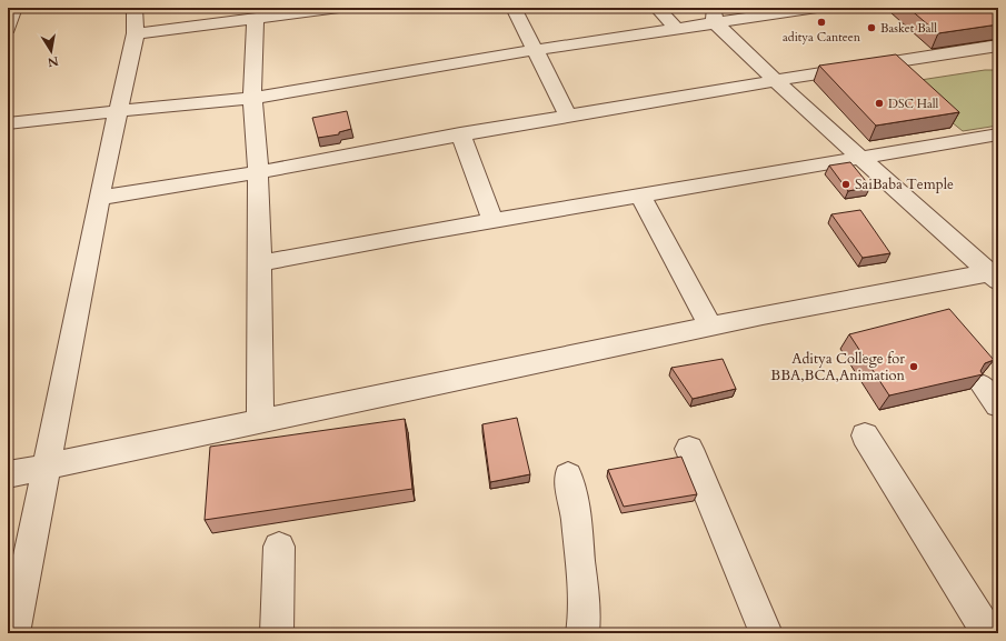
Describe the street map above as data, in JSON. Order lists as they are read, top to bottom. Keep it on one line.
{"places":["aditya Canteen","Basket Ball","DSC Hall","SaiBaba Temple","Aditya College for BBA,BCA,Animation"],"north":"bottom"}
